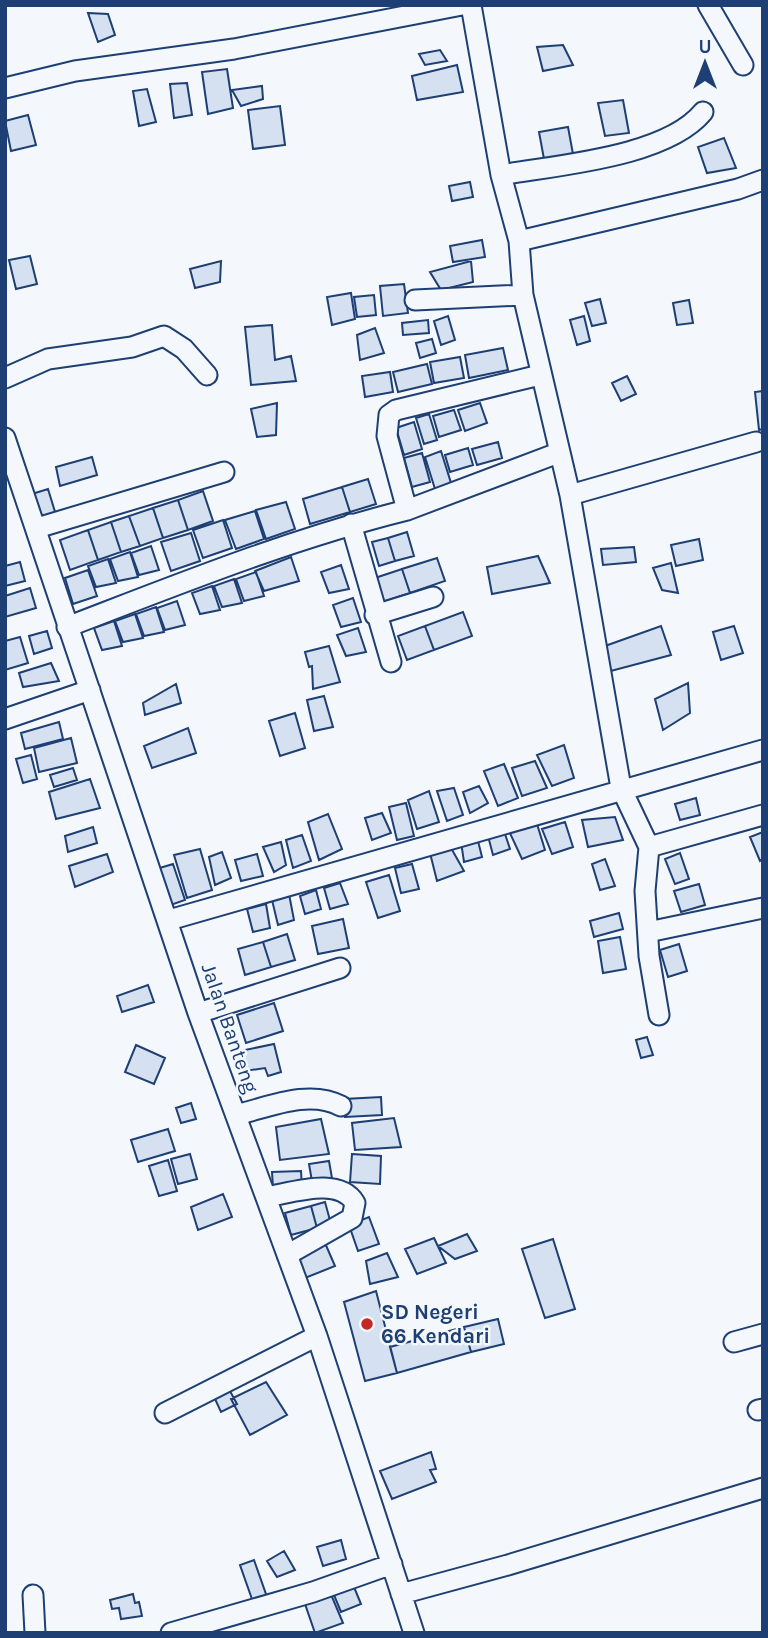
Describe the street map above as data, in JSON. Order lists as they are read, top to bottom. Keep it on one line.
{"streets":{"street":["Jalan Banteng"]},"places":["SD Negeri 66 Kendari"],"north":"top"}
